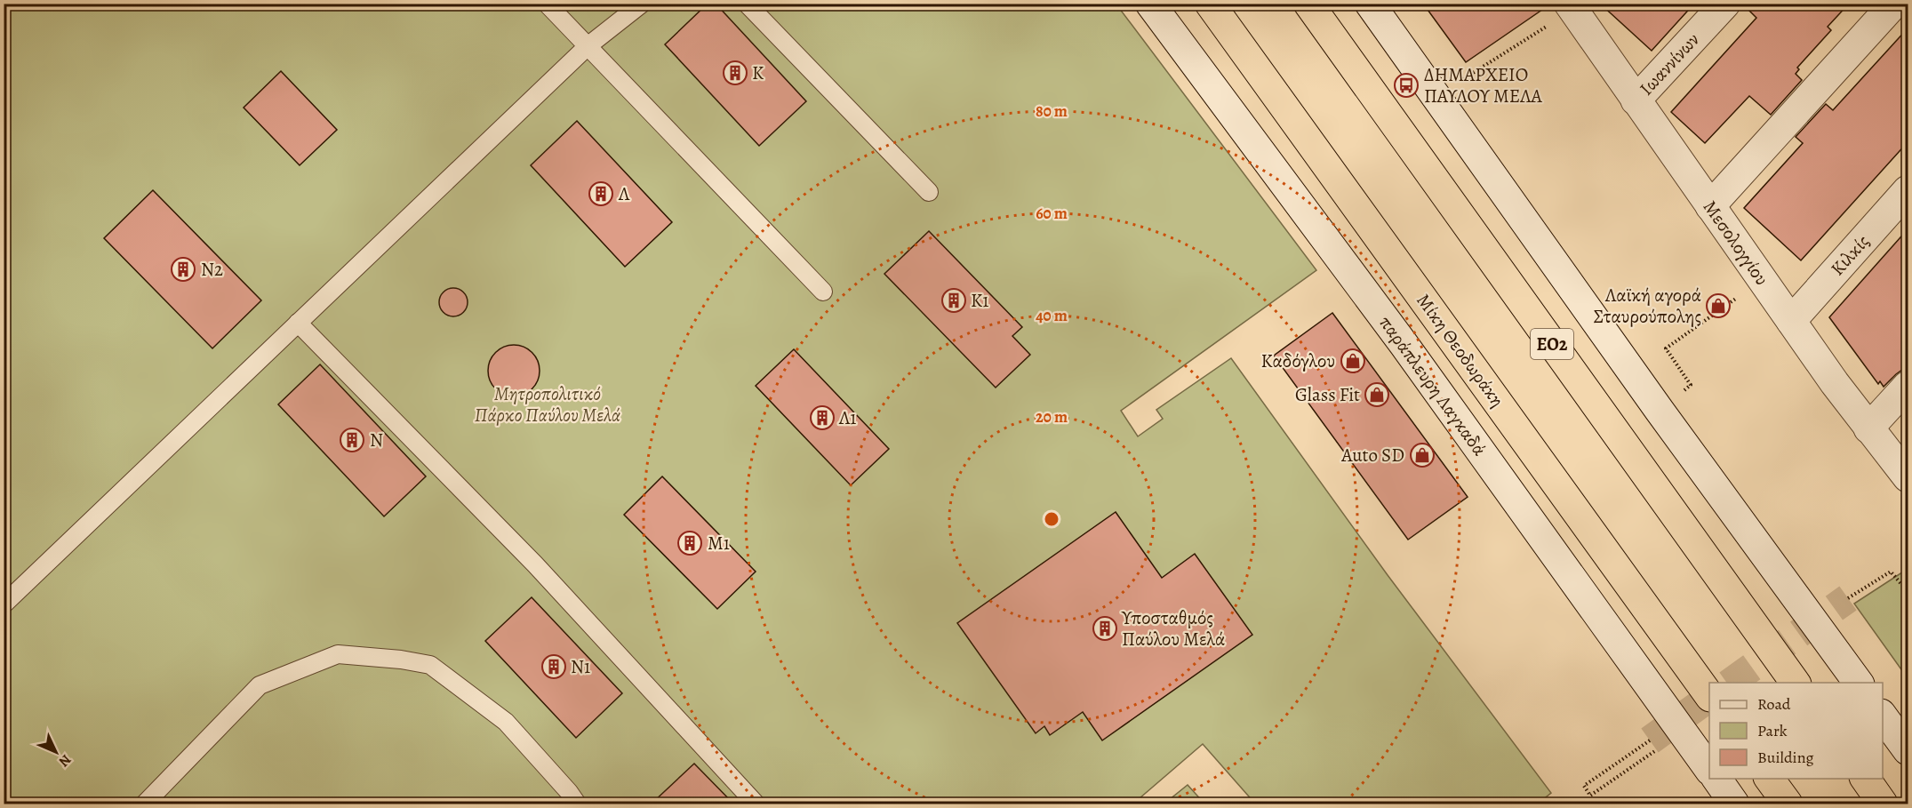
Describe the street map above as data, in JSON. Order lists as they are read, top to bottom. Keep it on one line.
{"streets":{"highway":["ΕΟ2","Μίκη Θεοδωράκη"],"street":["Ιωαννίνων","Μεσολογγίου","Κιλκίς","παράπλευρη Λαγκαδά"]},"crossings":[["Ιωαννίνων","Μεσολογγίου"],["Μεσολογγίου","Κιλκίς"]],"parks":["Μητροπολιτικό Πάρκο Παύλου Μελά"],"places":{"building":["Κ","Λ","Ν2","Κ1","Λ1","Ν","Μ1","Υποσταθμός Παύλου Μελά","Ν1"],"bus stop":["ΔΗΜΑΡΧΕΙΟ ΠΑΥΛΟΥ ΜΕΛΑ"],"shop":["Λαϊκή αγορά Σταυρούπολης","Καδόγλου","Glass Fit","Auto SD"]},"legend":["Road","Park","Building"],"north":"bottom right","rings":["80 m","60 m","40 m","20 m"]}
